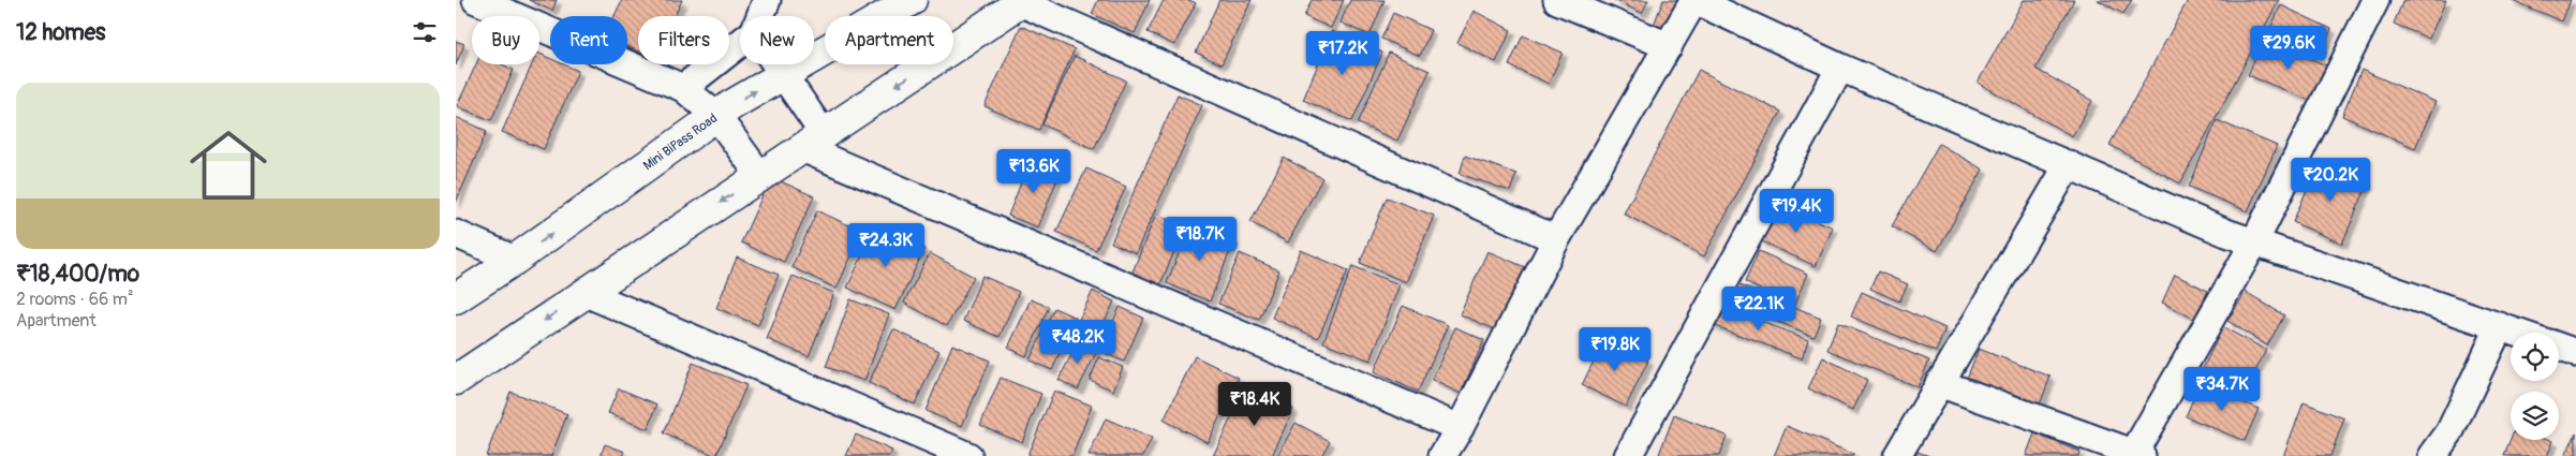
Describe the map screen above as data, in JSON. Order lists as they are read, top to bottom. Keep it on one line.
{"streets":{"street":["Mini BiPass Road"]},"page":{"heading":"12 homes","chip":["Buy","Rent","Filters","New","Apartment"],"price":["₹29.6K","₹17.2K","₹13.6K","₹20.2K","₹19.4K","₹18.7K","₹24.3K","₹22.1K","₹48.2K","₹19.8K","₹34.7K","₹18.4K"],"list":[{"name":"₹18,400/mo","note":"2 rooms · 66 m² · Apartment"}]}}
